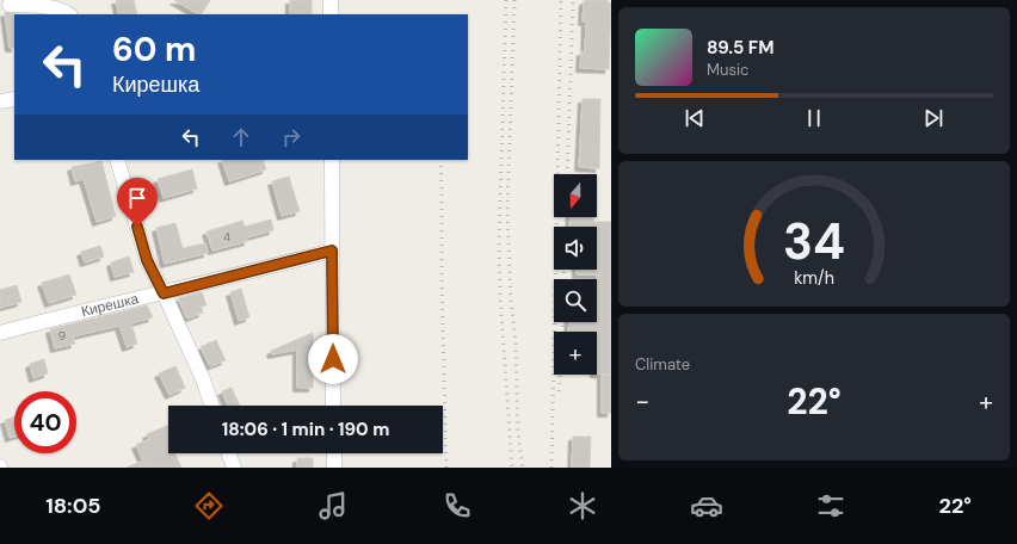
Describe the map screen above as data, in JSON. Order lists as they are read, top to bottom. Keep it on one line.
{"streets":{"street":["Кирешка"]},"house_numbers":["4","9"],"north":"bottom","page":{"turn":["60 m","Кирешка"],"song":["89.5 FM","Music"],"map_buttons":"+","tile":"Climate","heat":["−","22°","+"],"limit":"40","trip":"18:06 · 1 min · 190 m","tabs":["18:05","22°"],"gauge":["34","km/h"]}}
